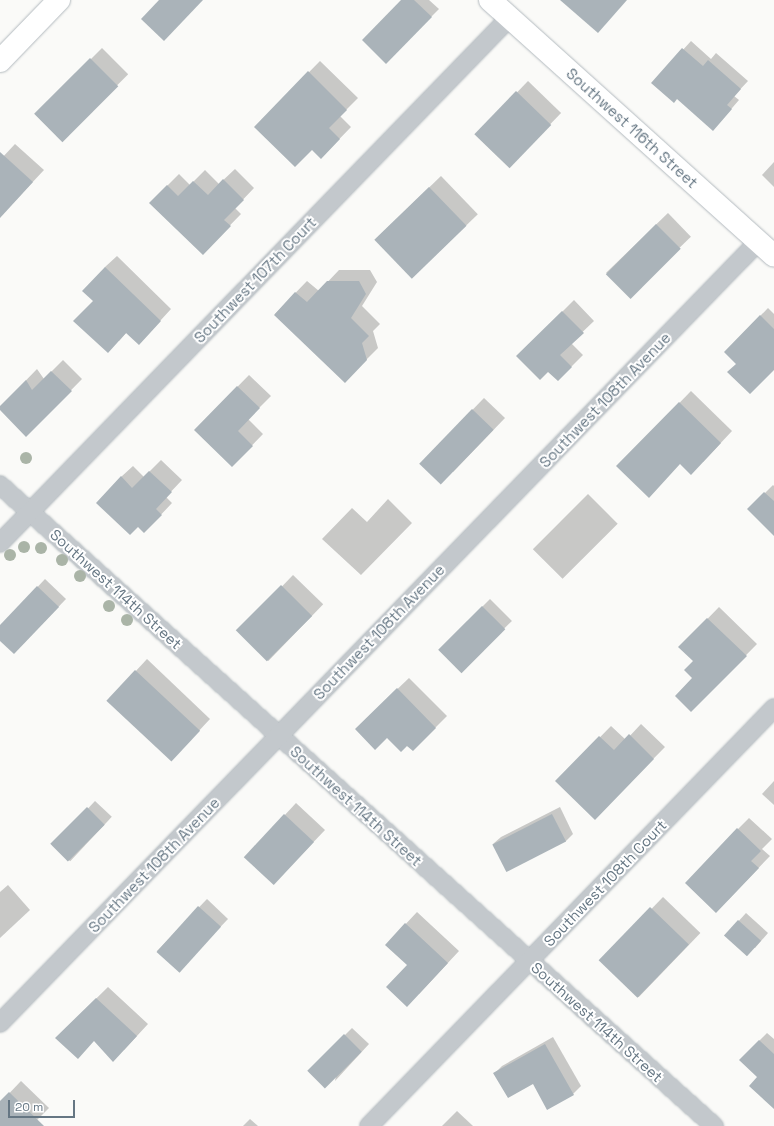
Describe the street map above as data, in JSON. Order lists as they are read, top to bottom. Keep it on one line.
{"streets":{"street":["Southwest 116th Street","Southwest 107th Court","Southwest 108th Avenue","Southwest 114th Street","Southwest 108th Court"]},"crossings":[["Southwest 116th Street","Southwest 107th Court"],["Southwest 116th Street","Southwest 108th Avenue"],["Southwest 107th Court","Southwest 114th Street"],["Southwest 108th Avenue","Southwest 114th Street"],["Southwest 114th Street","Southwest 108th Court"]],"scale_bar":"20 m"}
